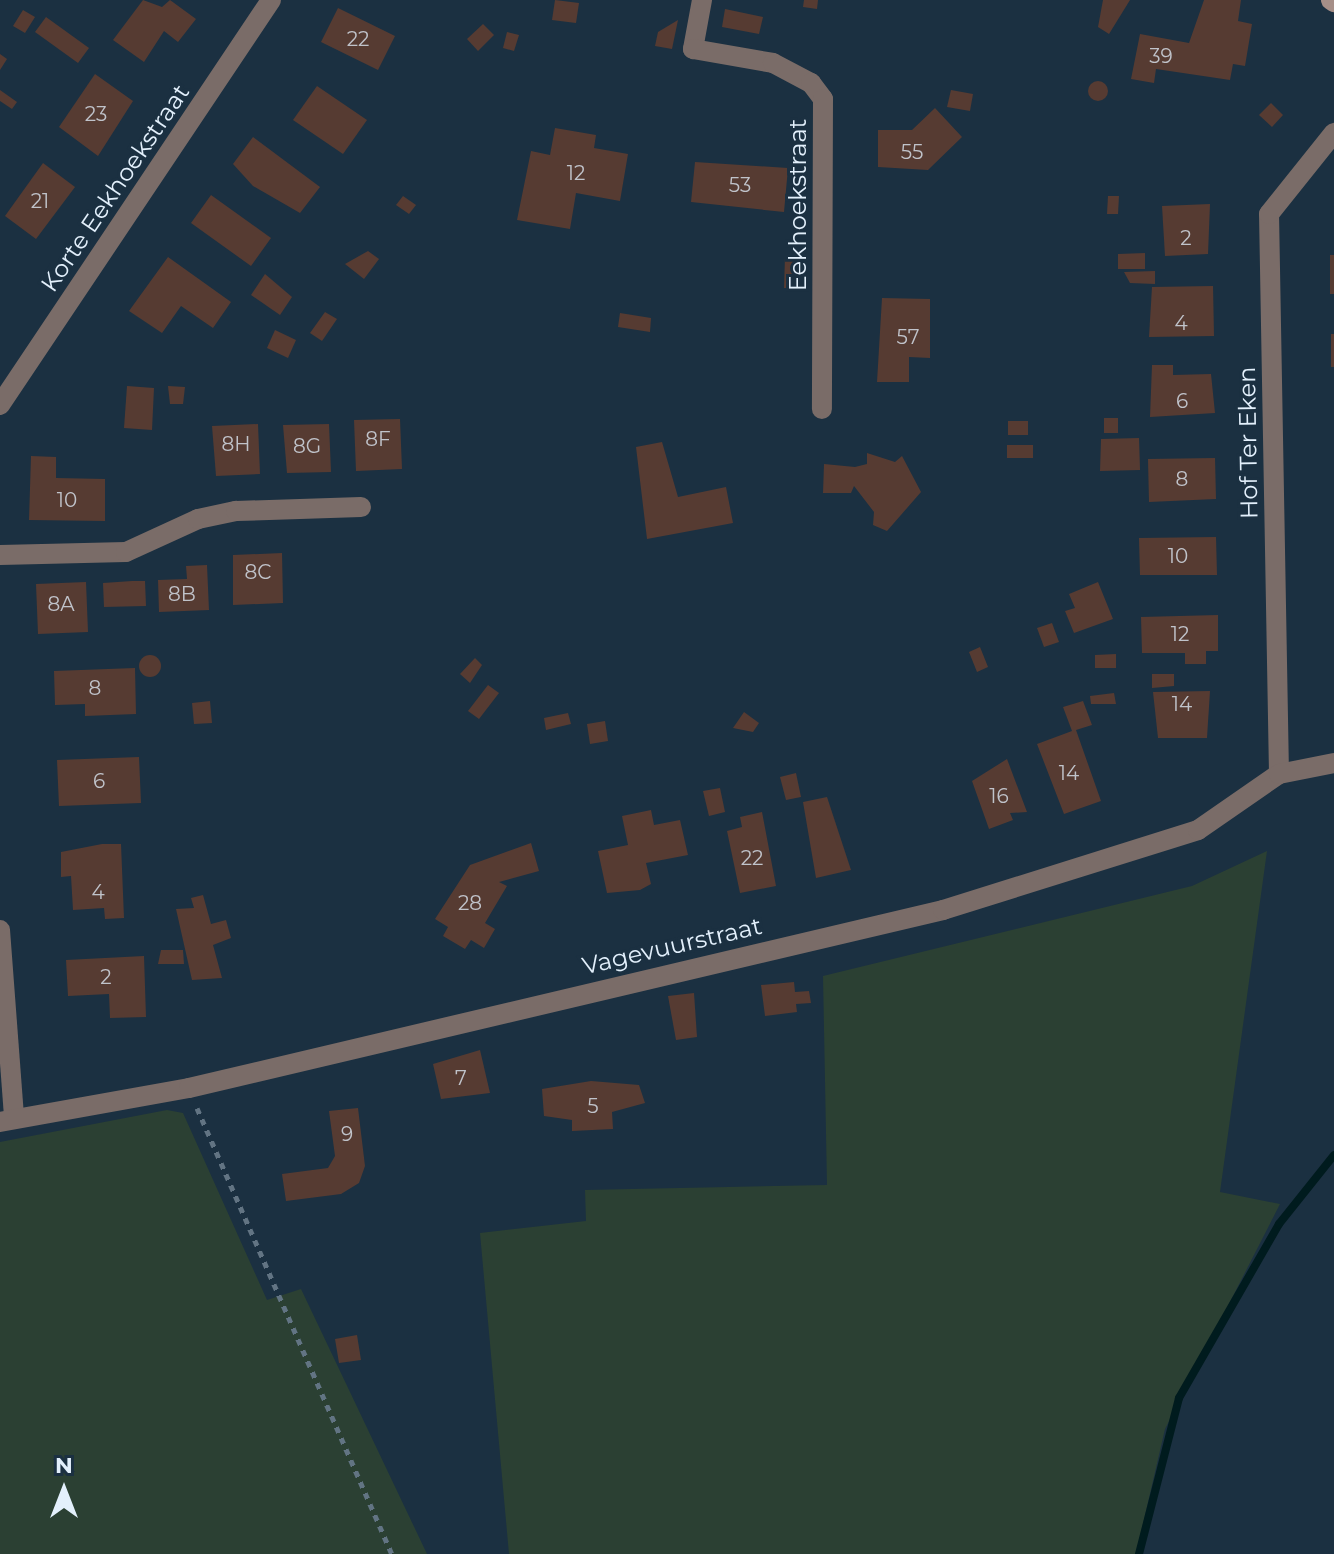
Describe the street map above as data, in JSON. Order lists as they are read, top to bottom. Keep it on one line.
{"streets":{"street":["Korte Eekhoekstraat","Eekhoekstraat","Hof Ter Eken","Vagevuurstraat"]},"crossings":[["Hof Ter Eken","Vagevuurstraat"]],"house_numbers":["22","39","23","55","12","53","21","2","4","57","6","8F","8H","8G","8","10","10","8C","8B","8A","12","8","14","14","6","16","22","4","28","2","7","5","9"],"north":"top"}
